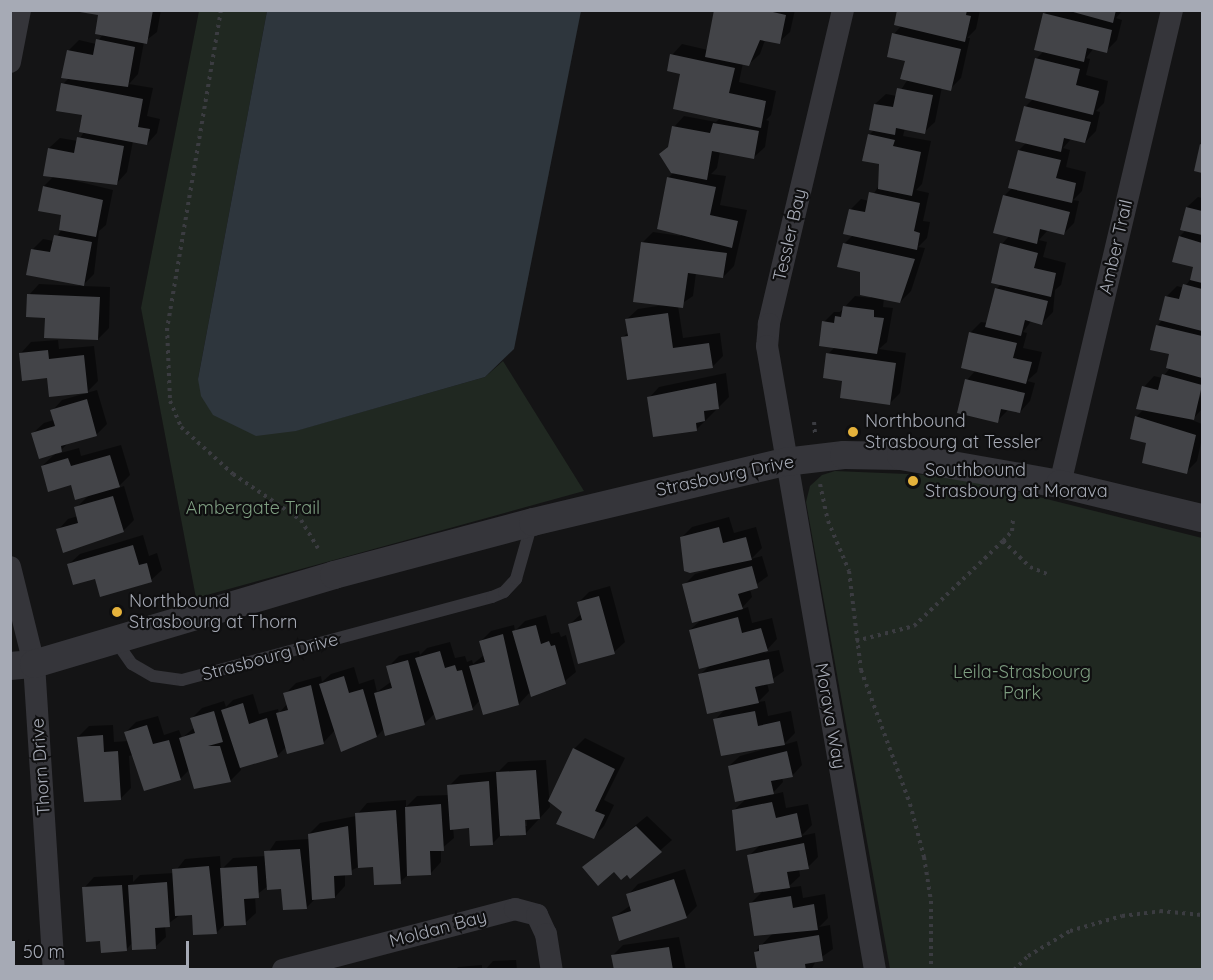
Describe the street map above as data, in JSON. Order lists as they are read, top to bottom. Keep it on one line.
{"streets":{"street":["Tessler Bay","Amber Trail","Strasbourg Drive","Morava Way","Thorn Drive","Moldan Bay"]},"crossings":[["Tessler Bay","Strasbourg Drive"],["Tessler Bay","Morava Way"],["Amber Trail","Strasbourg Drive"],["Strasbourg Drive","Morava Way"],["Strasbourg Drive","Thorn Drive"]],"parks":["Ambergate Trail","Leila-Strasbourg Park"],"places":["Northbound Strasbourg at Tessler","Southbound Strasbourg at Morava","Northbound Strasbourg at Thorn"],"scale_bar":"50 m"}
